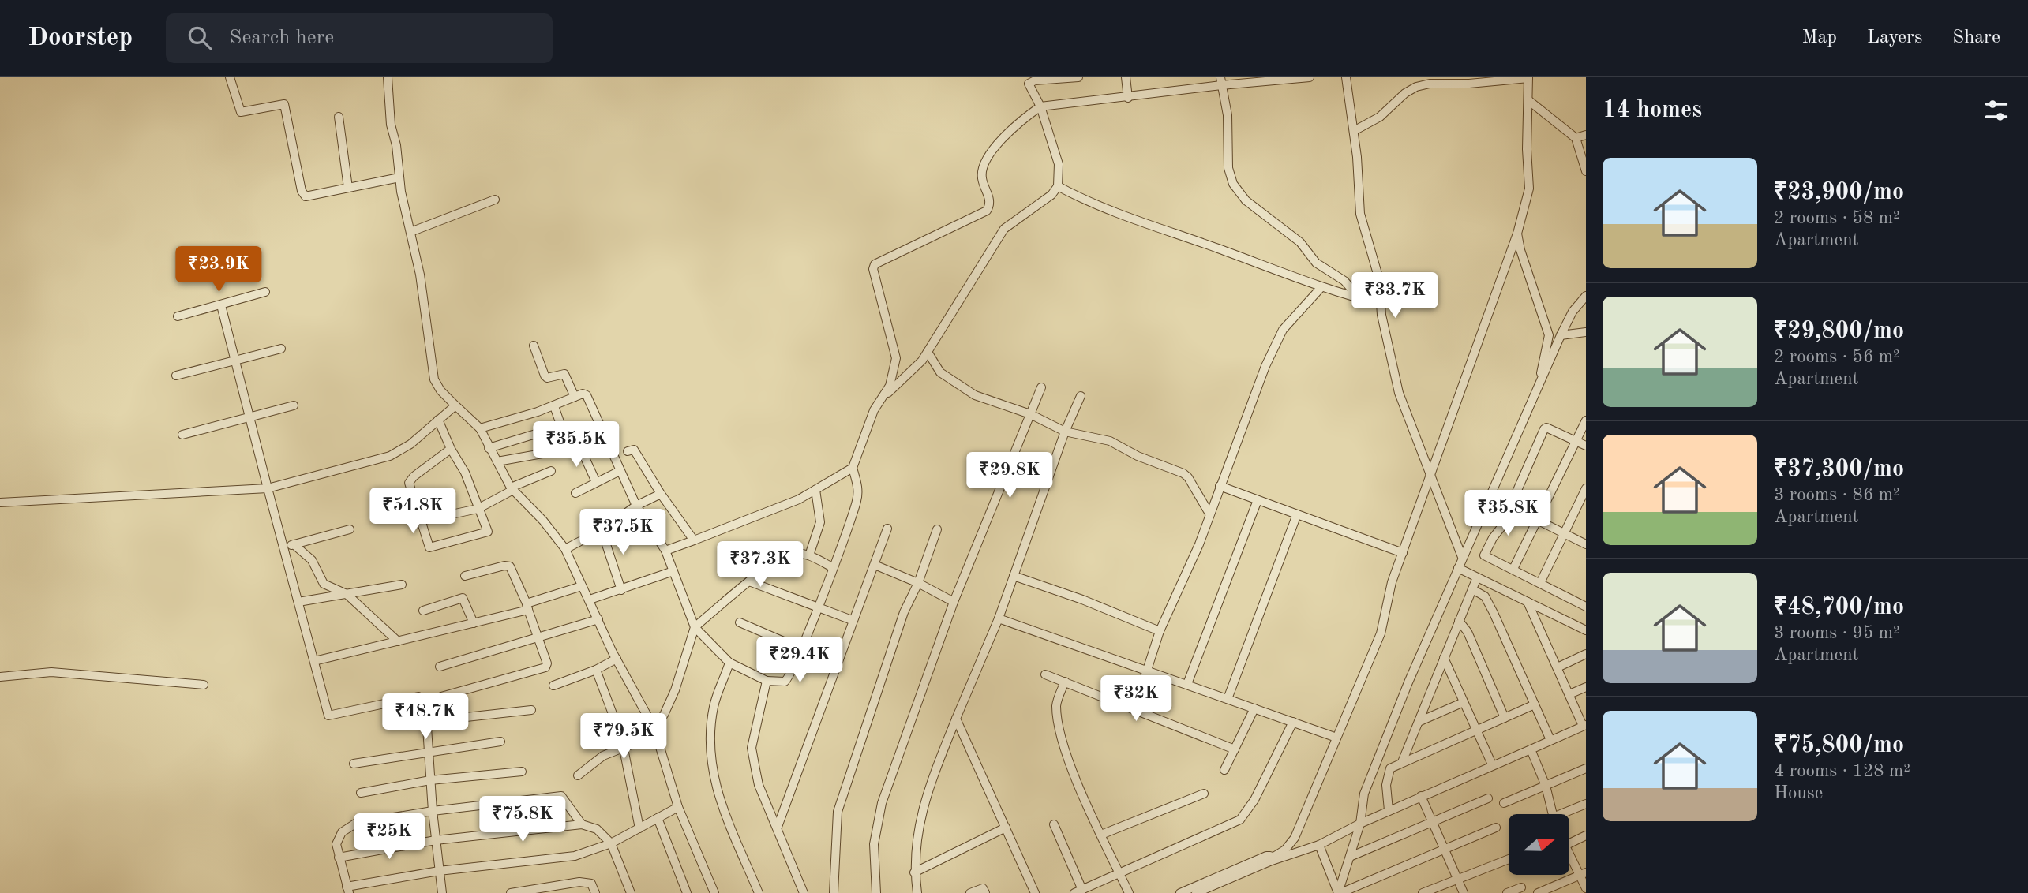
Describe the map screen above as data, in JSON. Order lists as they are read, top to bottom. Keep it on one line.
{"north":"right","page":{"header":"Doorstep","search":"Search here","nav":["Map","Layers","Share"],"heading":"14 homes","list":[{"name":"₹23,900/mo","note":"2 rooms · 58 m² · Apartment"},{"name":"₹29,800/mo","note":"2 rooms · 56 m² · Apartment"},{"name":"₹37,300/mo","note":"3 rooms · 86 m² · Apartment"},{"name":"₹48,700/mo","note":"3 rooms · 95 m² · Apartment"},{"name":"₹75,800/mo","note":"4 rooms · 128 m² · House"}],"price":["₹23.9K","₹33.7K","₹35.5K","₹29.8K","₹54.8K","₹35.8K","₹37.5K","₹37.3K","₹29.4K","₹32K","₹48.7K","₹79.5K","₹75.8K","₹25K"]}}
